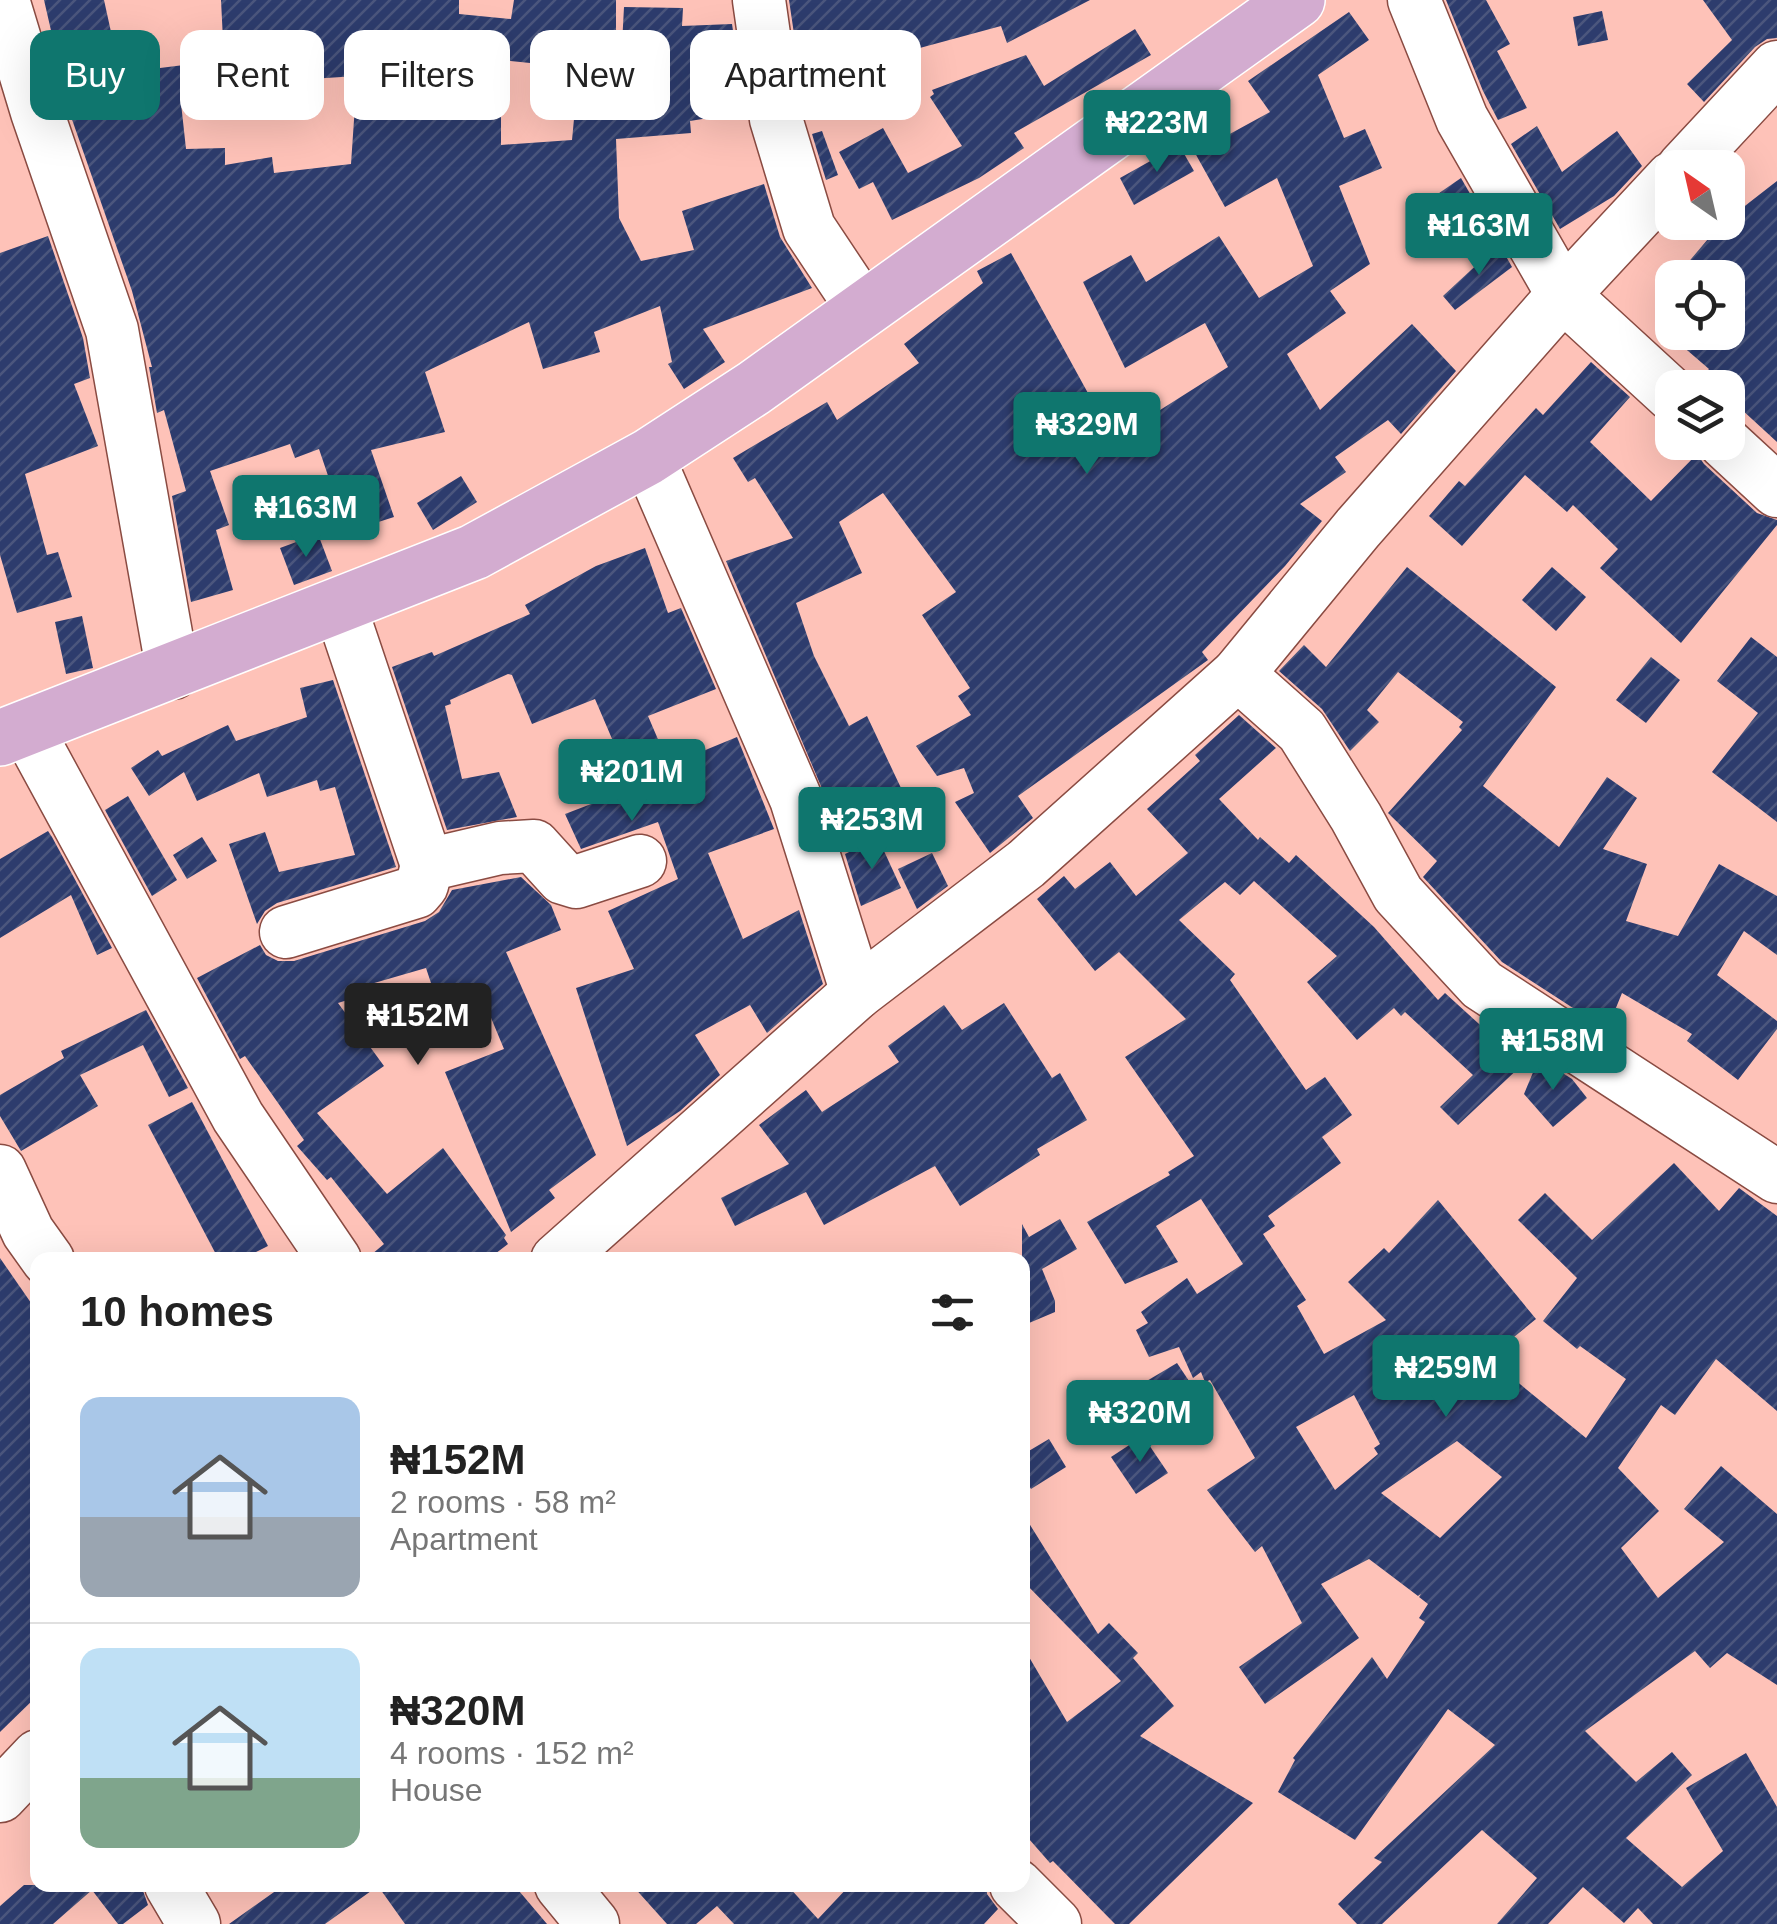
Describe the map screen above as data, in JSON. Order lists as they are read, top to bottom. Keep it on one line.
{"north":"top left","page":{"chip":["Buy","Rent","Filters","New","Apartment"],"price":["₦223M","₦163M","₦329M","₦163M","₦201M","₦253M","₦152M","₦158M","₦259M","₦320M"],"heading":"10 homes","list":[{"name":"₦152M","note":"2 rooms · 58 m² · Apartment"},{"name":"₦320M","note":"4 rooms · 152 m² · House"}]}}
